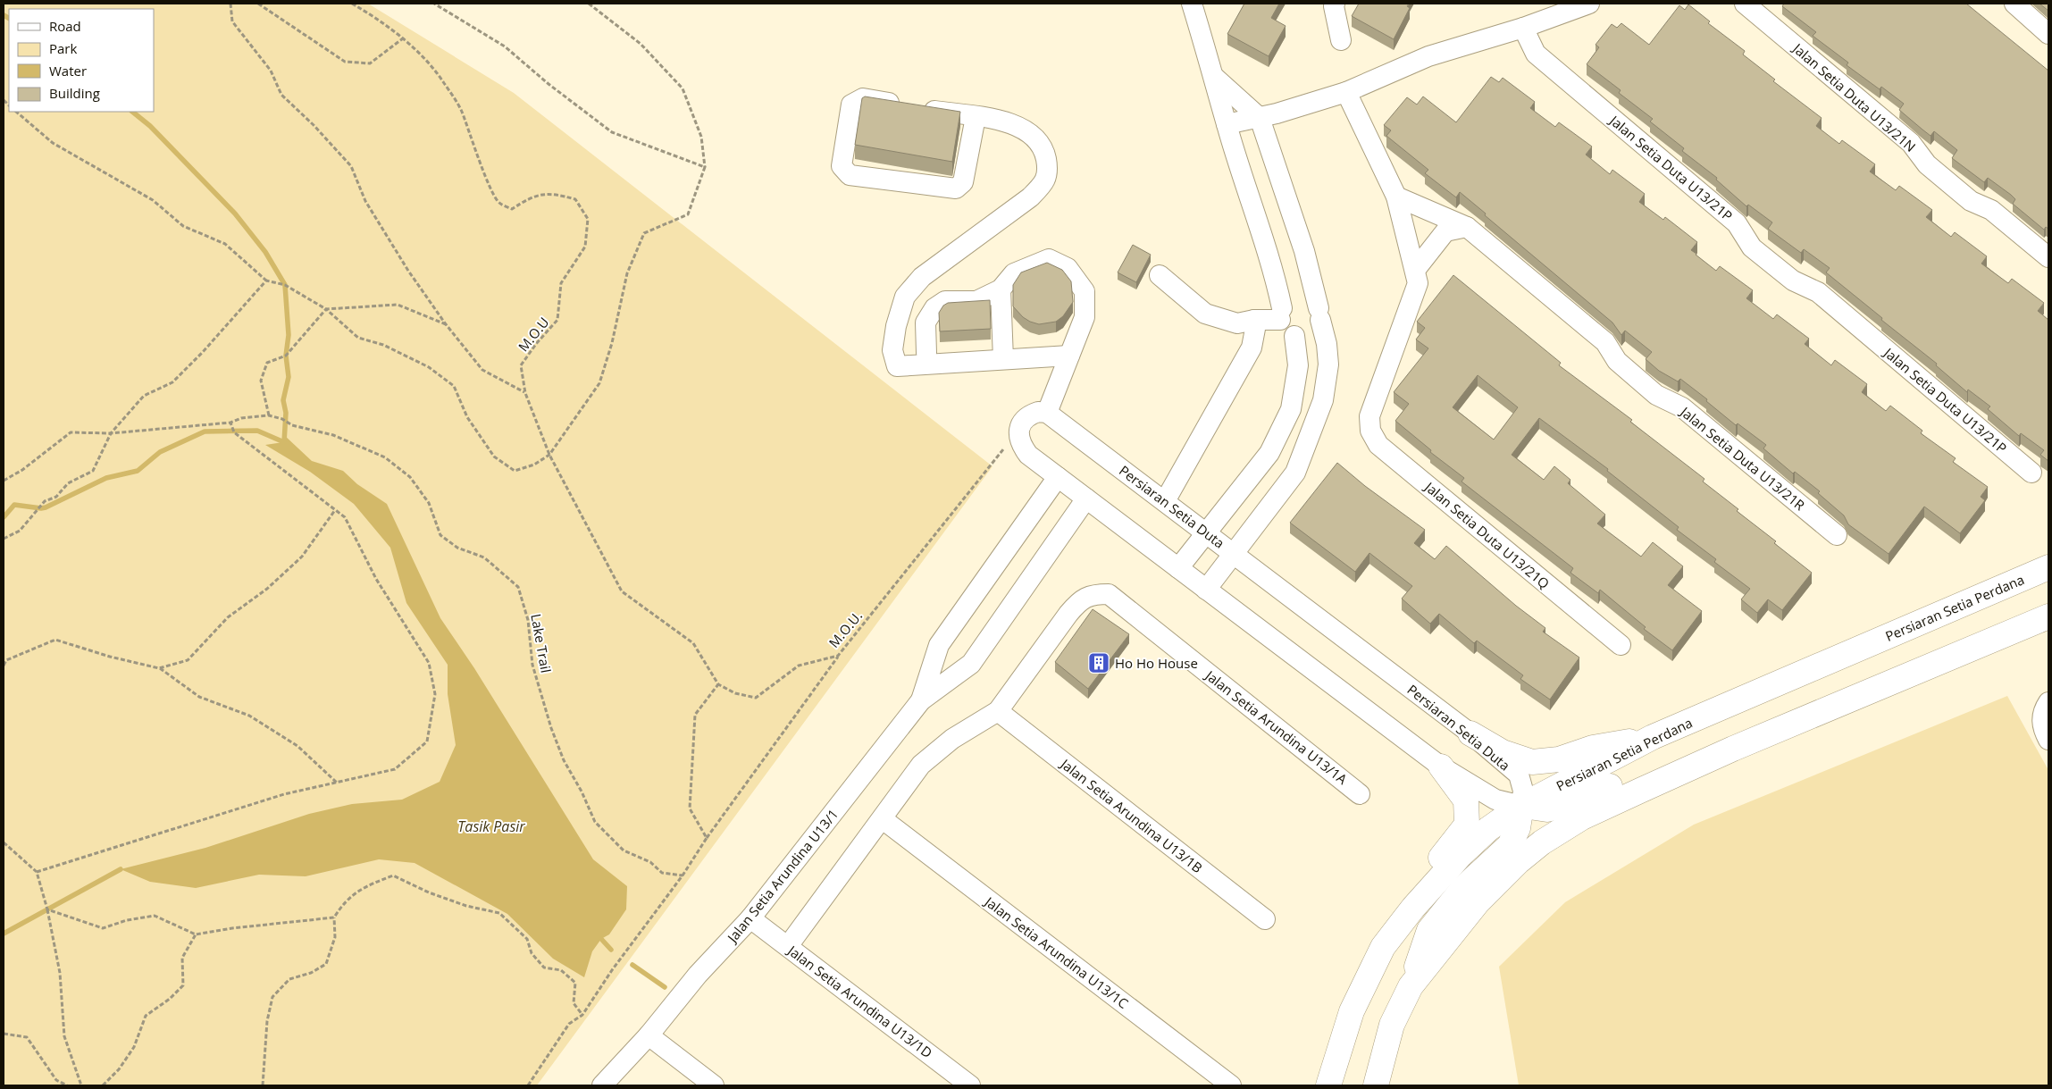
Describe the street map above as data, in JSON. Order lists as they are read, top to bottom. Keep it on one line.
{"streets":{"main road":["Persiaran Setia Perdana"],"street":["Jalan Setia Duta U13/21N","Jalan Setia Duta U13/21P","Jalan Setia Duta U13/21R","Persiaran Setia Duta","Jalan Setia Duta U13/21Q","Jalan Setia Arundina U13/1A","Jalan Setia Arundina U13/1B","Jalan Setia Arundina U13/1","Jalan Setia Arundina U13/1C","Jalan Setia Arundina U13/1D"],"path":["M.O.U","M.O.U.","Lake Trail"]},"crossings":[["M.O.U","M.O.U."],["Persiaran Setia Duta","Persiaran Setia Perdana"],["Jalan Setia Arundina U13/1A","Jalan Setia Arundina U13/1B"],["Jalan Setia Arundina U13/1","Jalan Setia Arundina U13/1D"]],"water":["Tasik Pasir"],"places":{"building":["Ho Ho House"]},"legend":["Road","Park","Water","Building"]}
